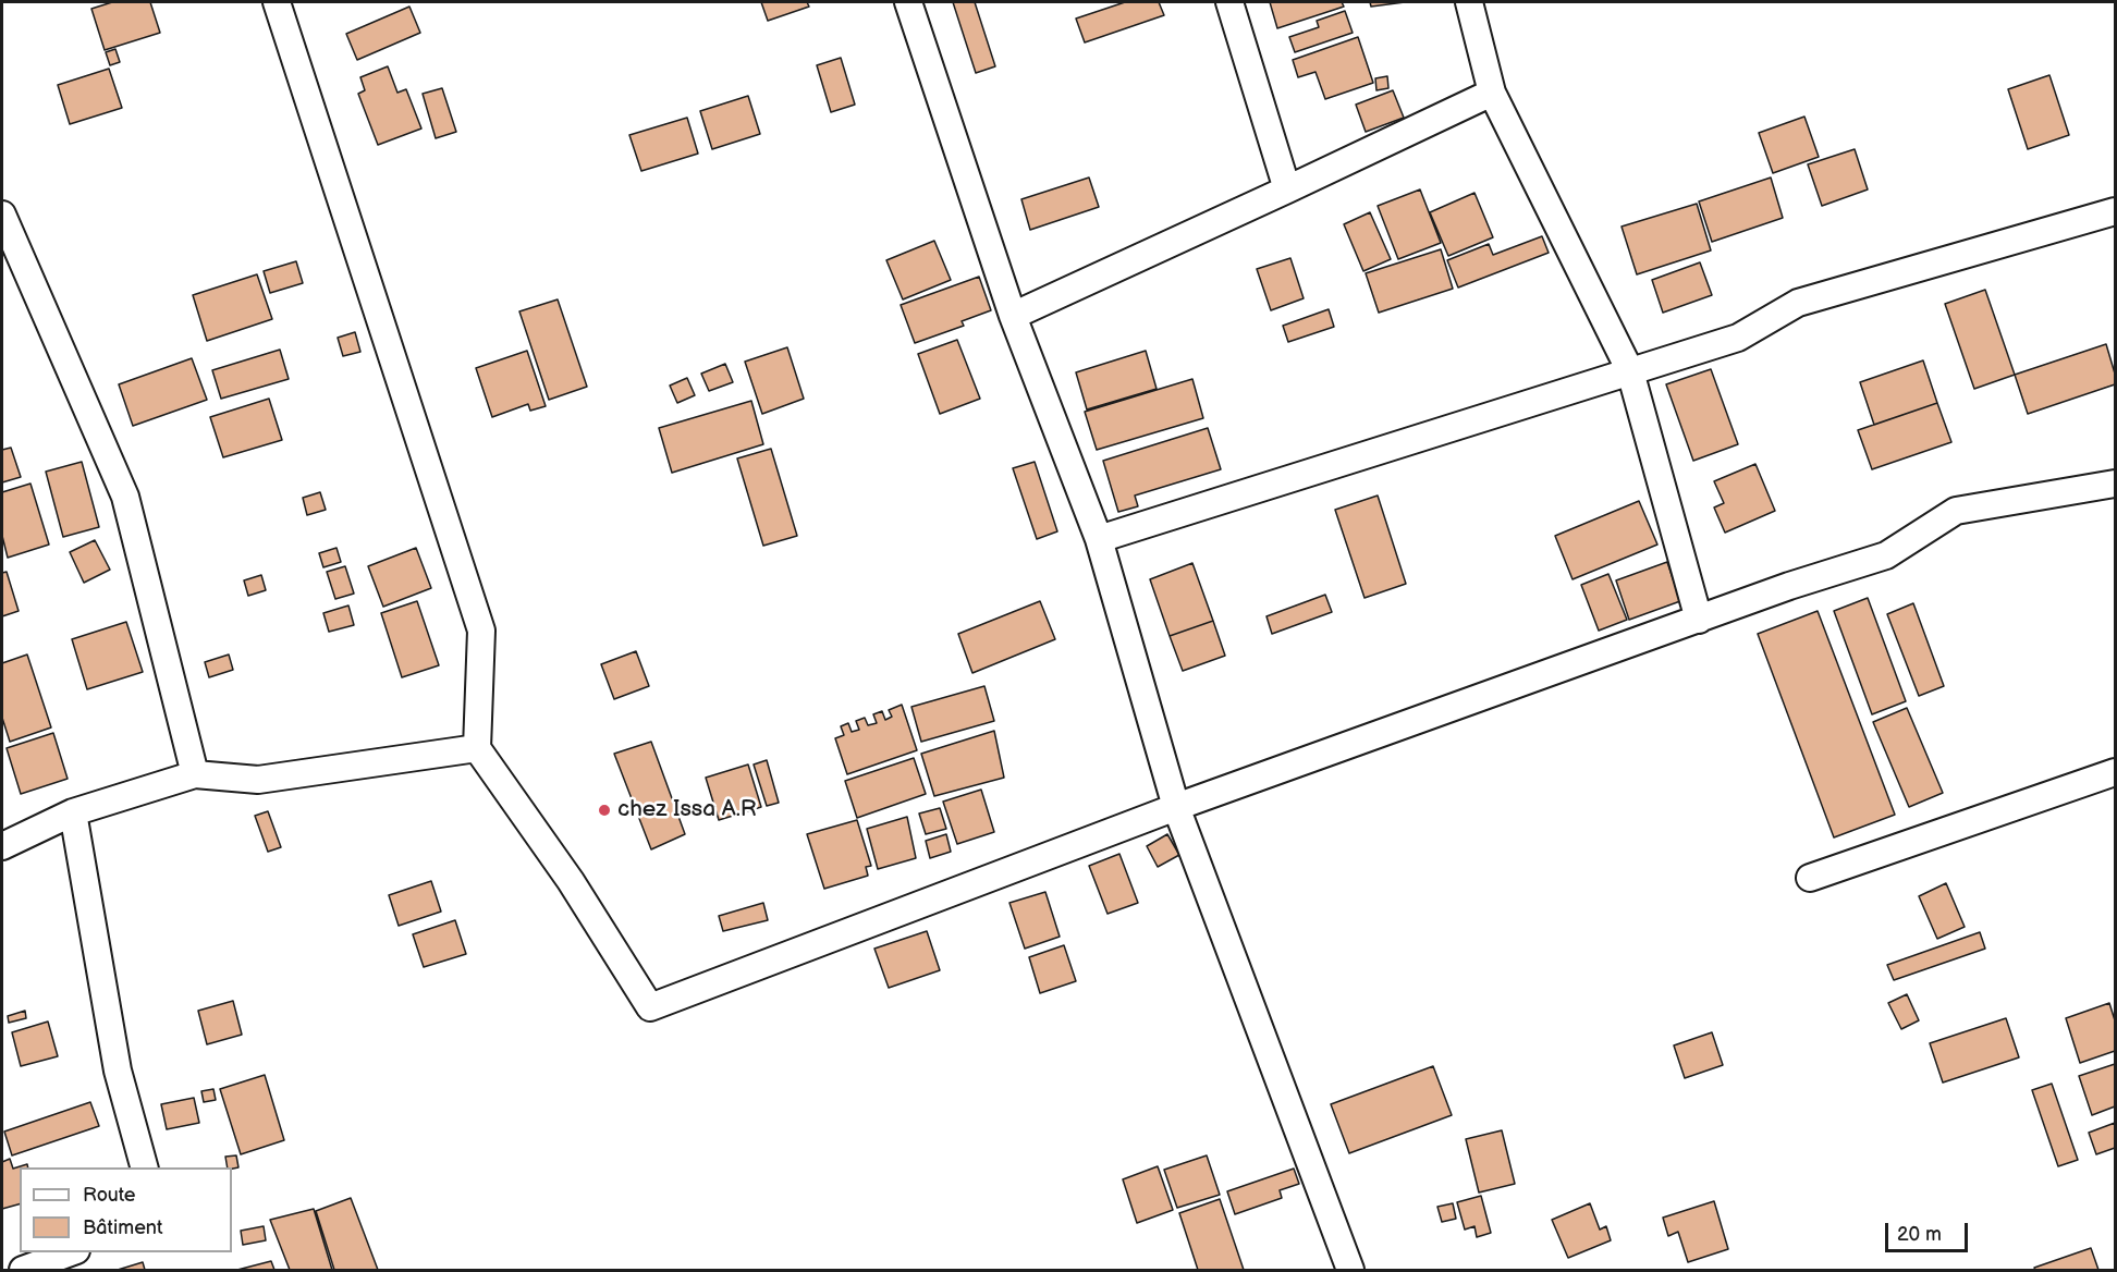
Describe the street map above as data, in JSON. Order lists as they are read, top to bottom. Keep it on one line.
{"places":["chez Issa A.R"],"legend":["Route","Bâtiment"],"scale_bar":"20 m"}
